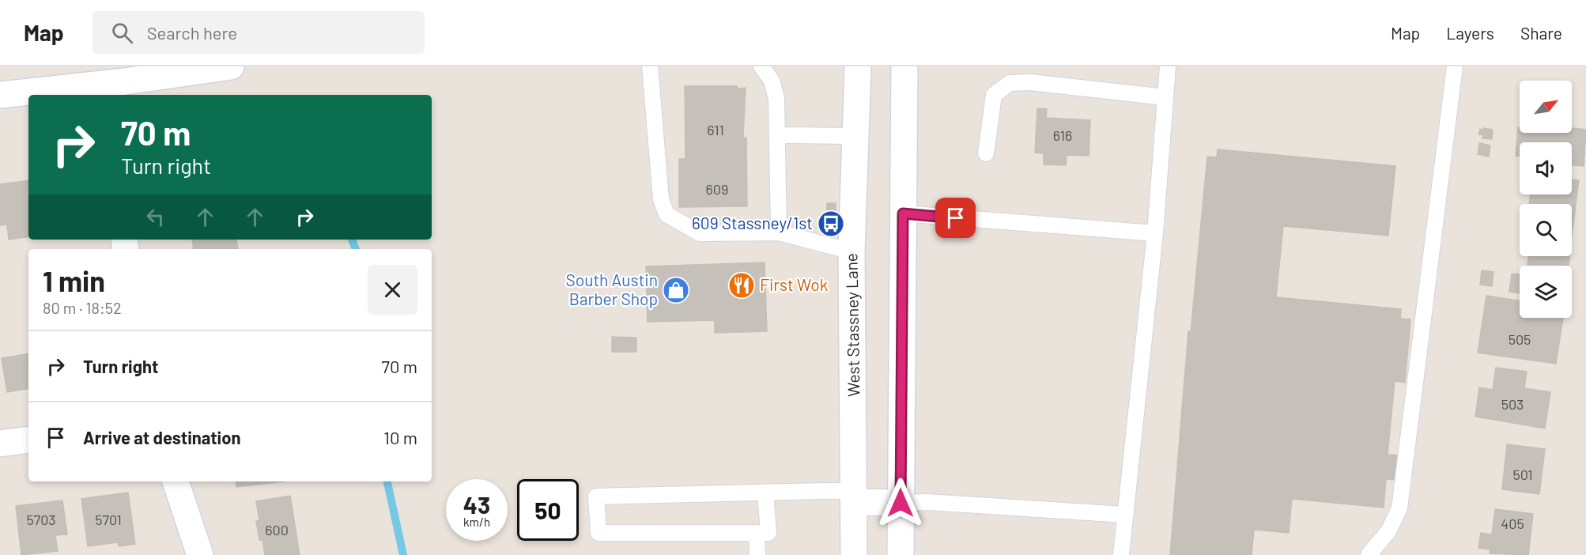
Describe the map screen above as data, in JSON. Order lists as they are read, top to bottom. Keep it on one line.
{"streets":{"main road":["West Stassney Lane"]},"places":{"bus stop":["609 Stassney/1st"],"restaurant":["First Wok"],"shop":["South Austin Barber Shop"]},"house_numbers":["611","616","609","505","503","501","5703","5701","405","600"],"north":"top right","page":{"header":"Map","search":"Search here","nav":["Map","Layers","Share"],"turn":["70 m","Turn right"],"heading":["1 min","80 m · 18:52"],"list":[{"name":"Turn right","value":"70 m"},{"name":"Arrive at destination","value":"10 m"}],"speed":"43 km/h","limit":"50"}}
